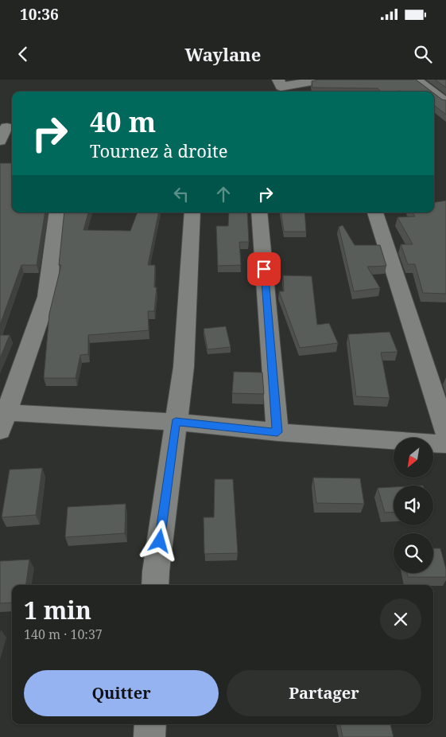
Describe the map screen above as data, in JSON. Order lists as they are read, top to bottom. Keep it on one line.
{"north":"bottom left","page":{"status":"10:36","header":"Waylane","turn":["40 m","Tournez à droite"],"heading":["1 min","140 m · 10:37"],"buttons":["Quitter","Partager"]}}
